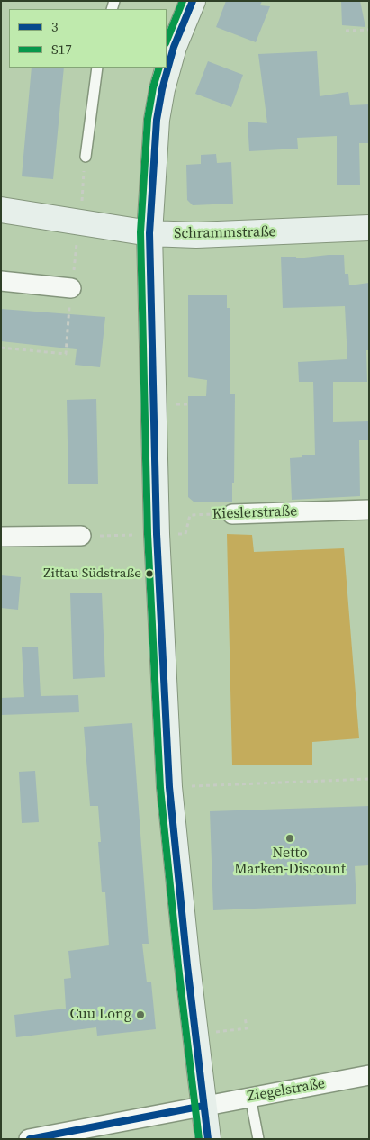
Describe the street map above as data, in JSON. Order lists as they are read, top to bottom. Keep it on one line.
{"streets":{"main road":["Schrammstraße"],"street":["Kieslerstraße","Ziegelstraße"]},"places":["Zittau Südstraße","Netto Marken-Discount","Cuu Long"],"lines":["transit line 3","transit line S17"],"legend":["3","S17"]}
